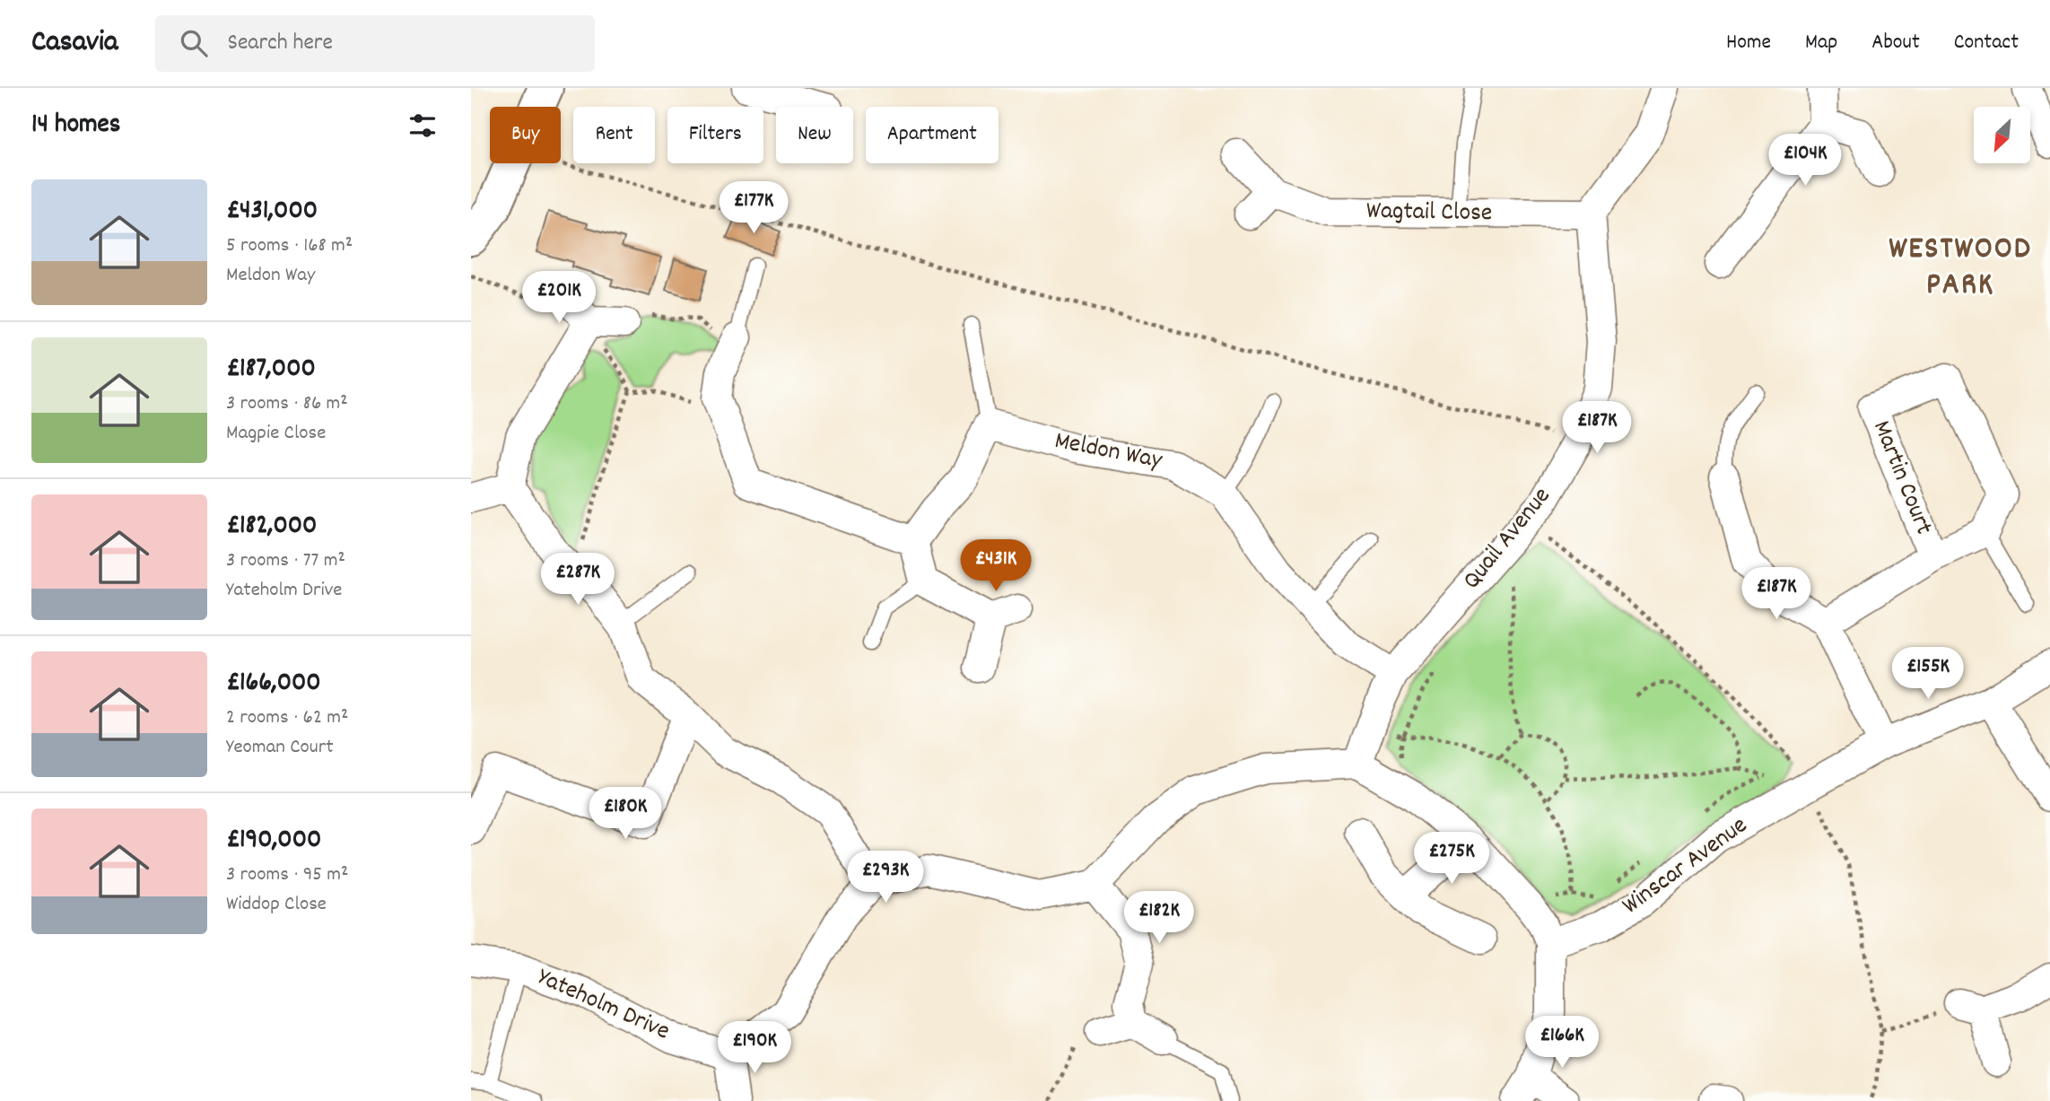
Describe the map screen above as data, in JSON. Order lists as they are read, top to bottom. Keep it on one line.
{"streets":{"street":["Wagtail Close","Meldon Way","Martin Court","Quail Avenue","Winscar Avenue","Yateholm Drive"]},"crossings":[["Wagtail Close","Quail Avenue"],["Meldon Way","Quail Avenue"]],"districts":["WESTWOOD PARK"],"north":"bottom left","page":{"header":"Casavia","search":"Search here","nav":["Home","Map","About","Contact"],"heading":"14 homes","chip":["Buy","Rent","Filters","New","Apartment"],"price":["£104K","£177K","£201K","£187K","£431K","£287K","£187K","£155K","£180K","£275K","£293K","£182K","£166K","£190K"],"list":[{"name":"£431,000","note":"5 rooms · 168 m² · Meldon Way"},{"name":"£187,000","note":"3 rooms · 86 m² · Magpie Close"},{"name":"£182,000","note":"3 rooms · 77 m² · Yateholm Drive"},{"name":"£166,000","note":"2 rooms · 62 m² · Yeoman Court"},{"name":"£190,000","note":"3 rooms · 95 m² · Widdop Close"}]}}
